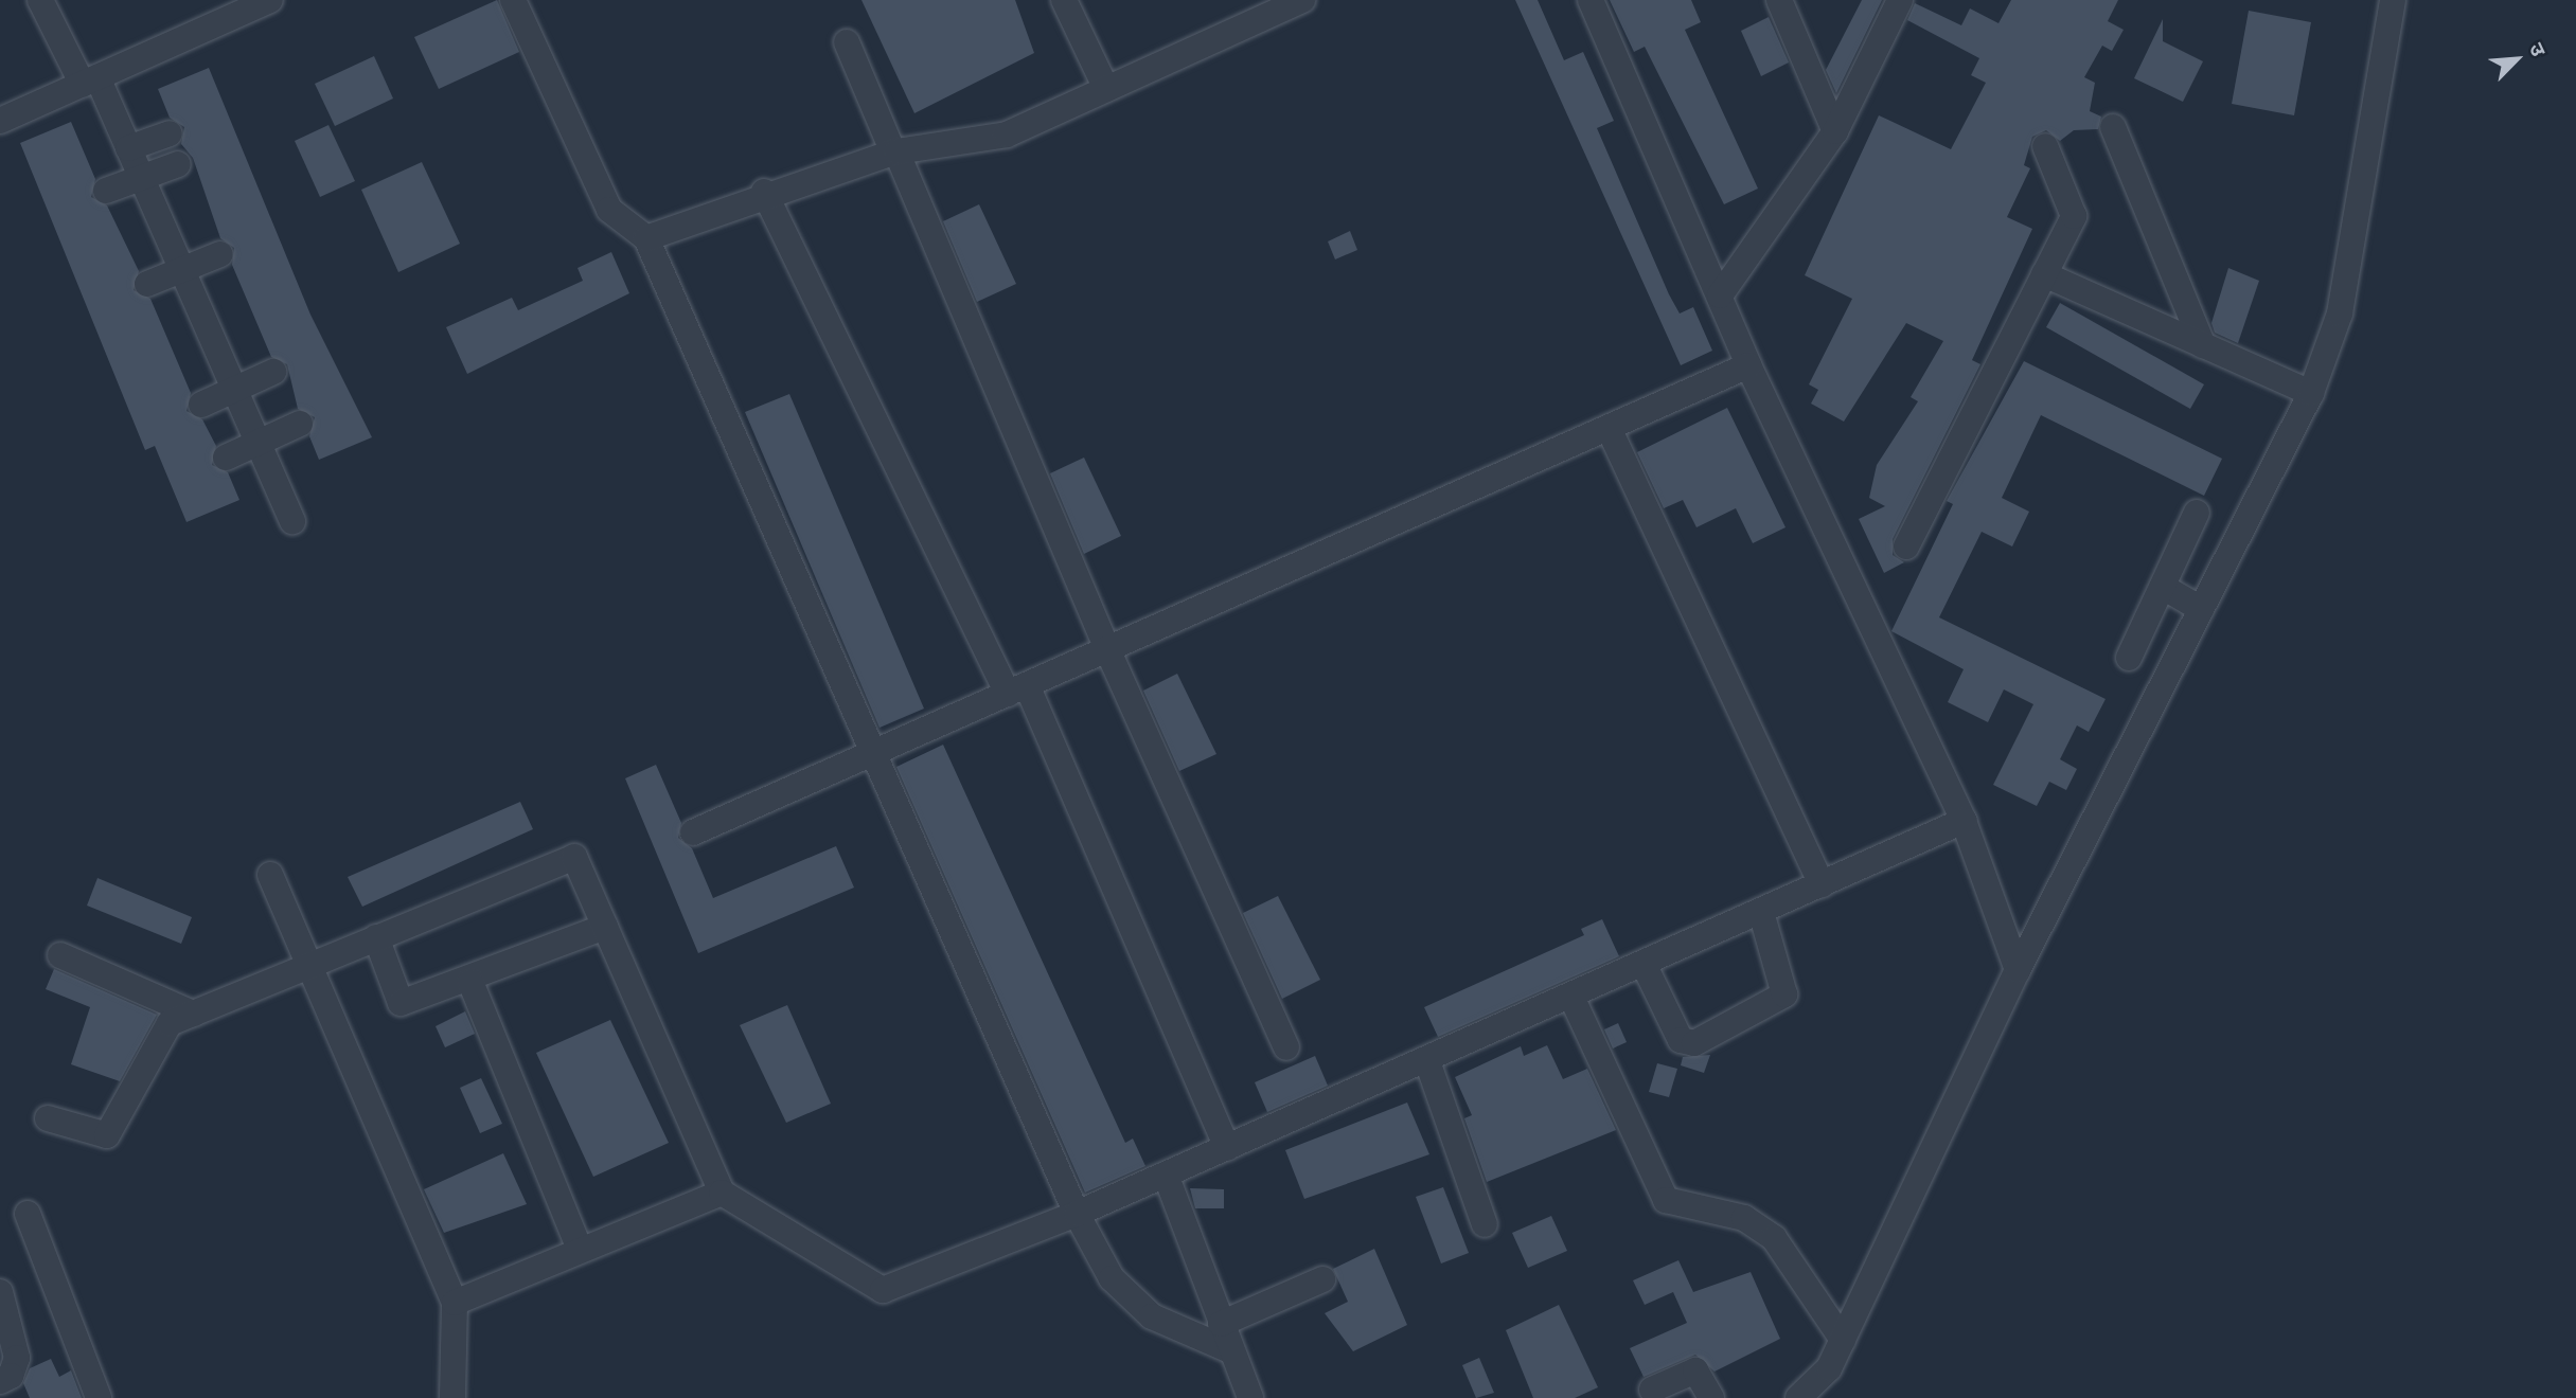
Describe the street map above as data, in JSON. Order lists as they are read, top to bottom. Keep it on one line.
{"north":"top right"}
